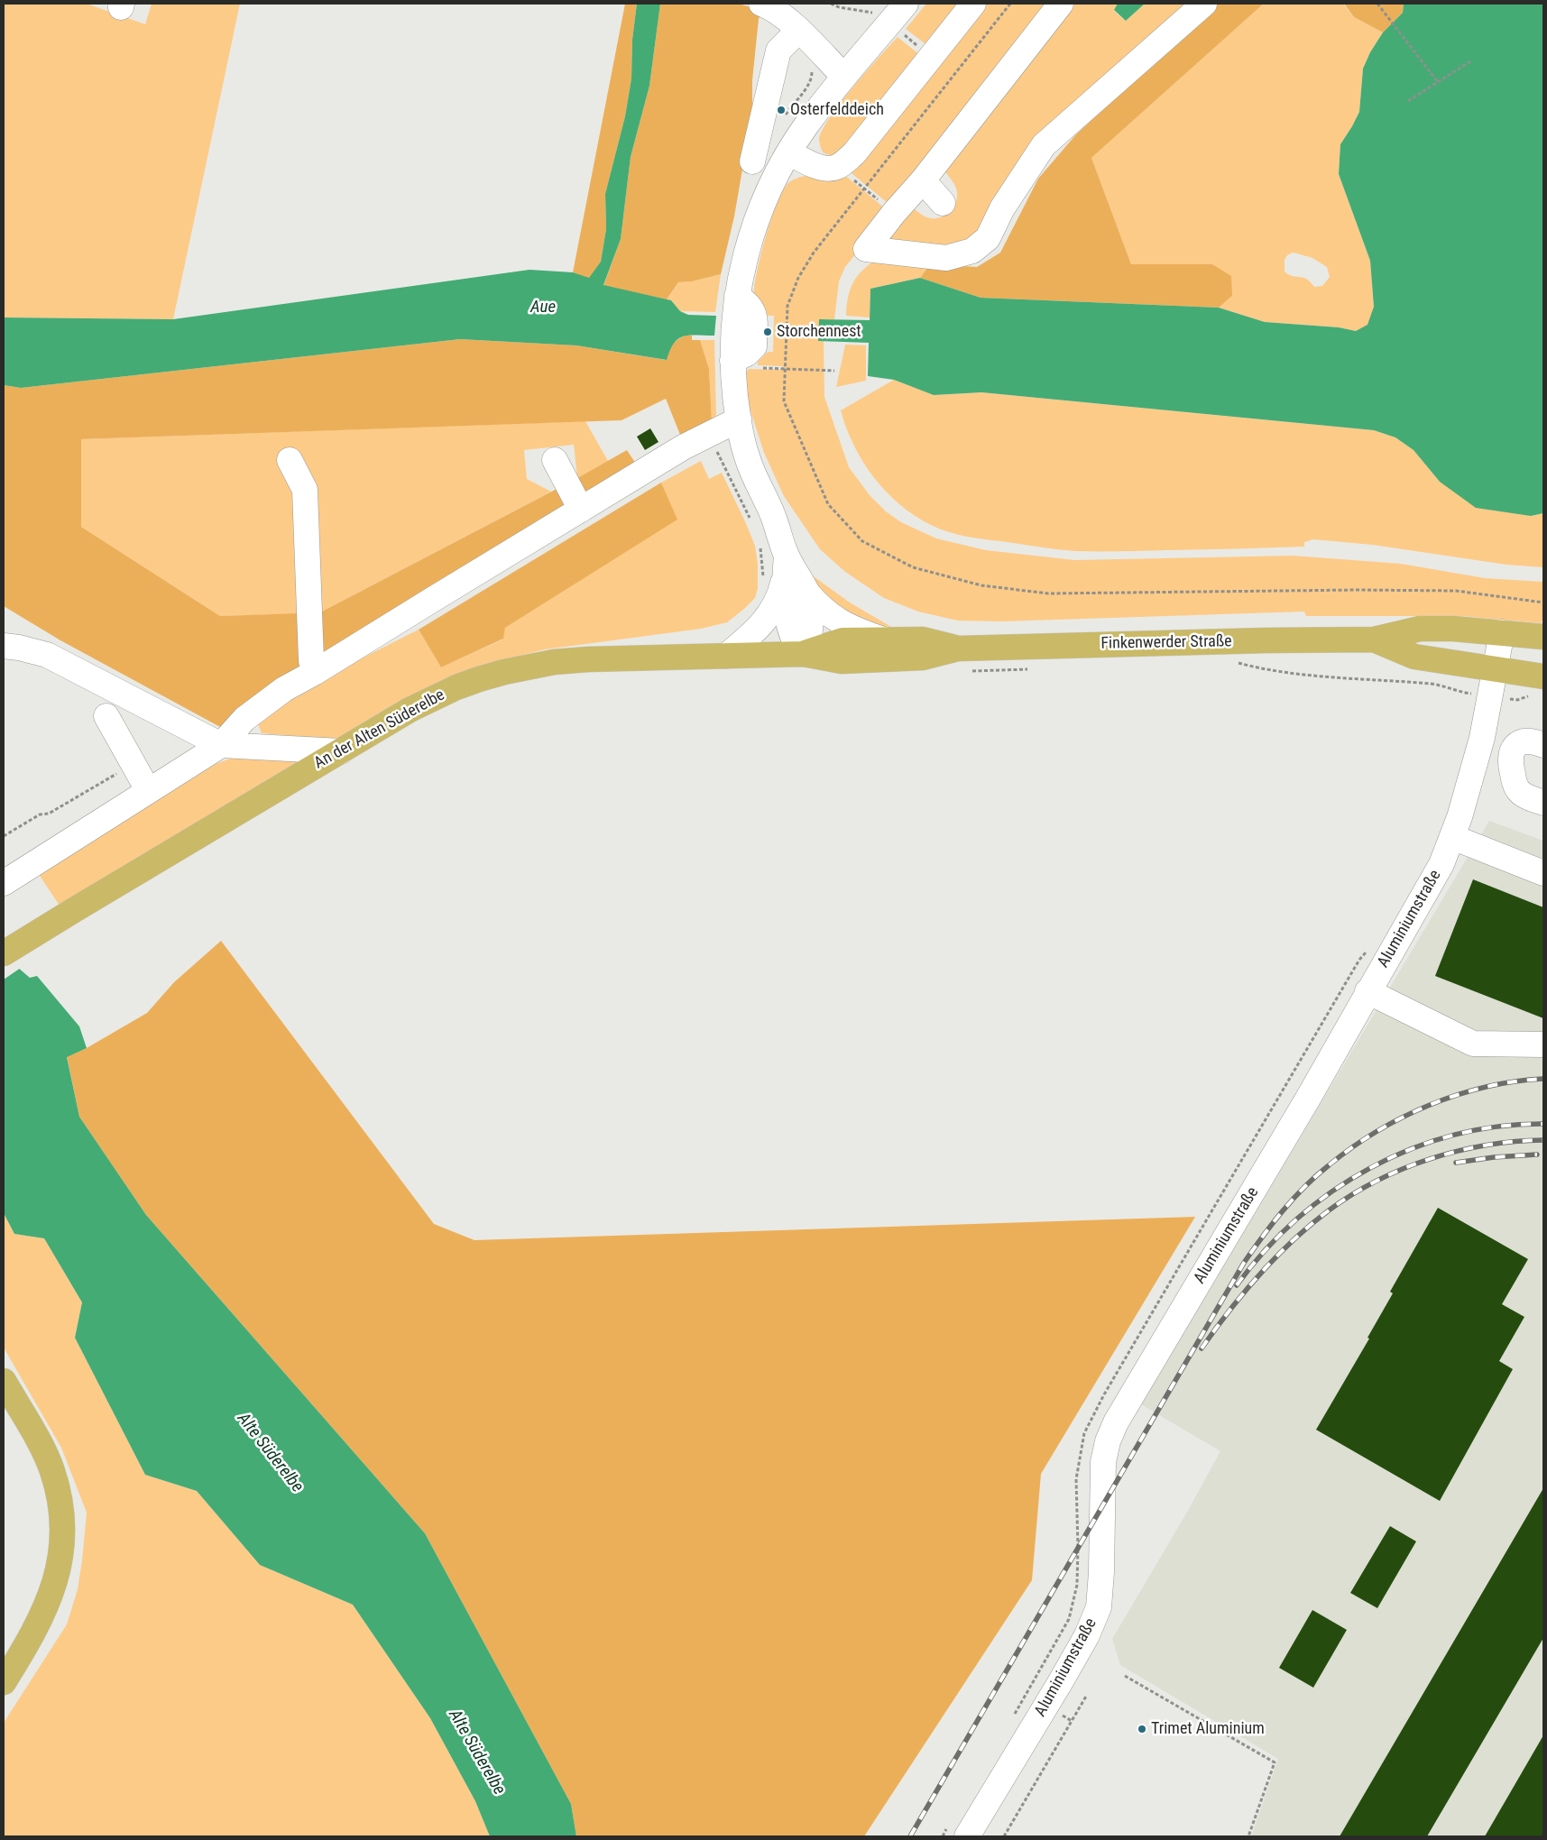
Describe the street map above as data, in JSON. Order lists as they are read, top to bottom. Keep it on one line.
{"streets":{"main road":["Finkenwerder Straße","An der Alten Süderelbe"],"street":["Aluminiumstraße"]},"crossings":[["Finkenwerder Straße","An der Alten Süderelbe"],["Finkenwerder Straße","Aluminiumstraße"]],"water":["Aue","Alte Süderelbe"],"places":["Osterfelddeich","Storchennest","Trimet Aluminium"]}
